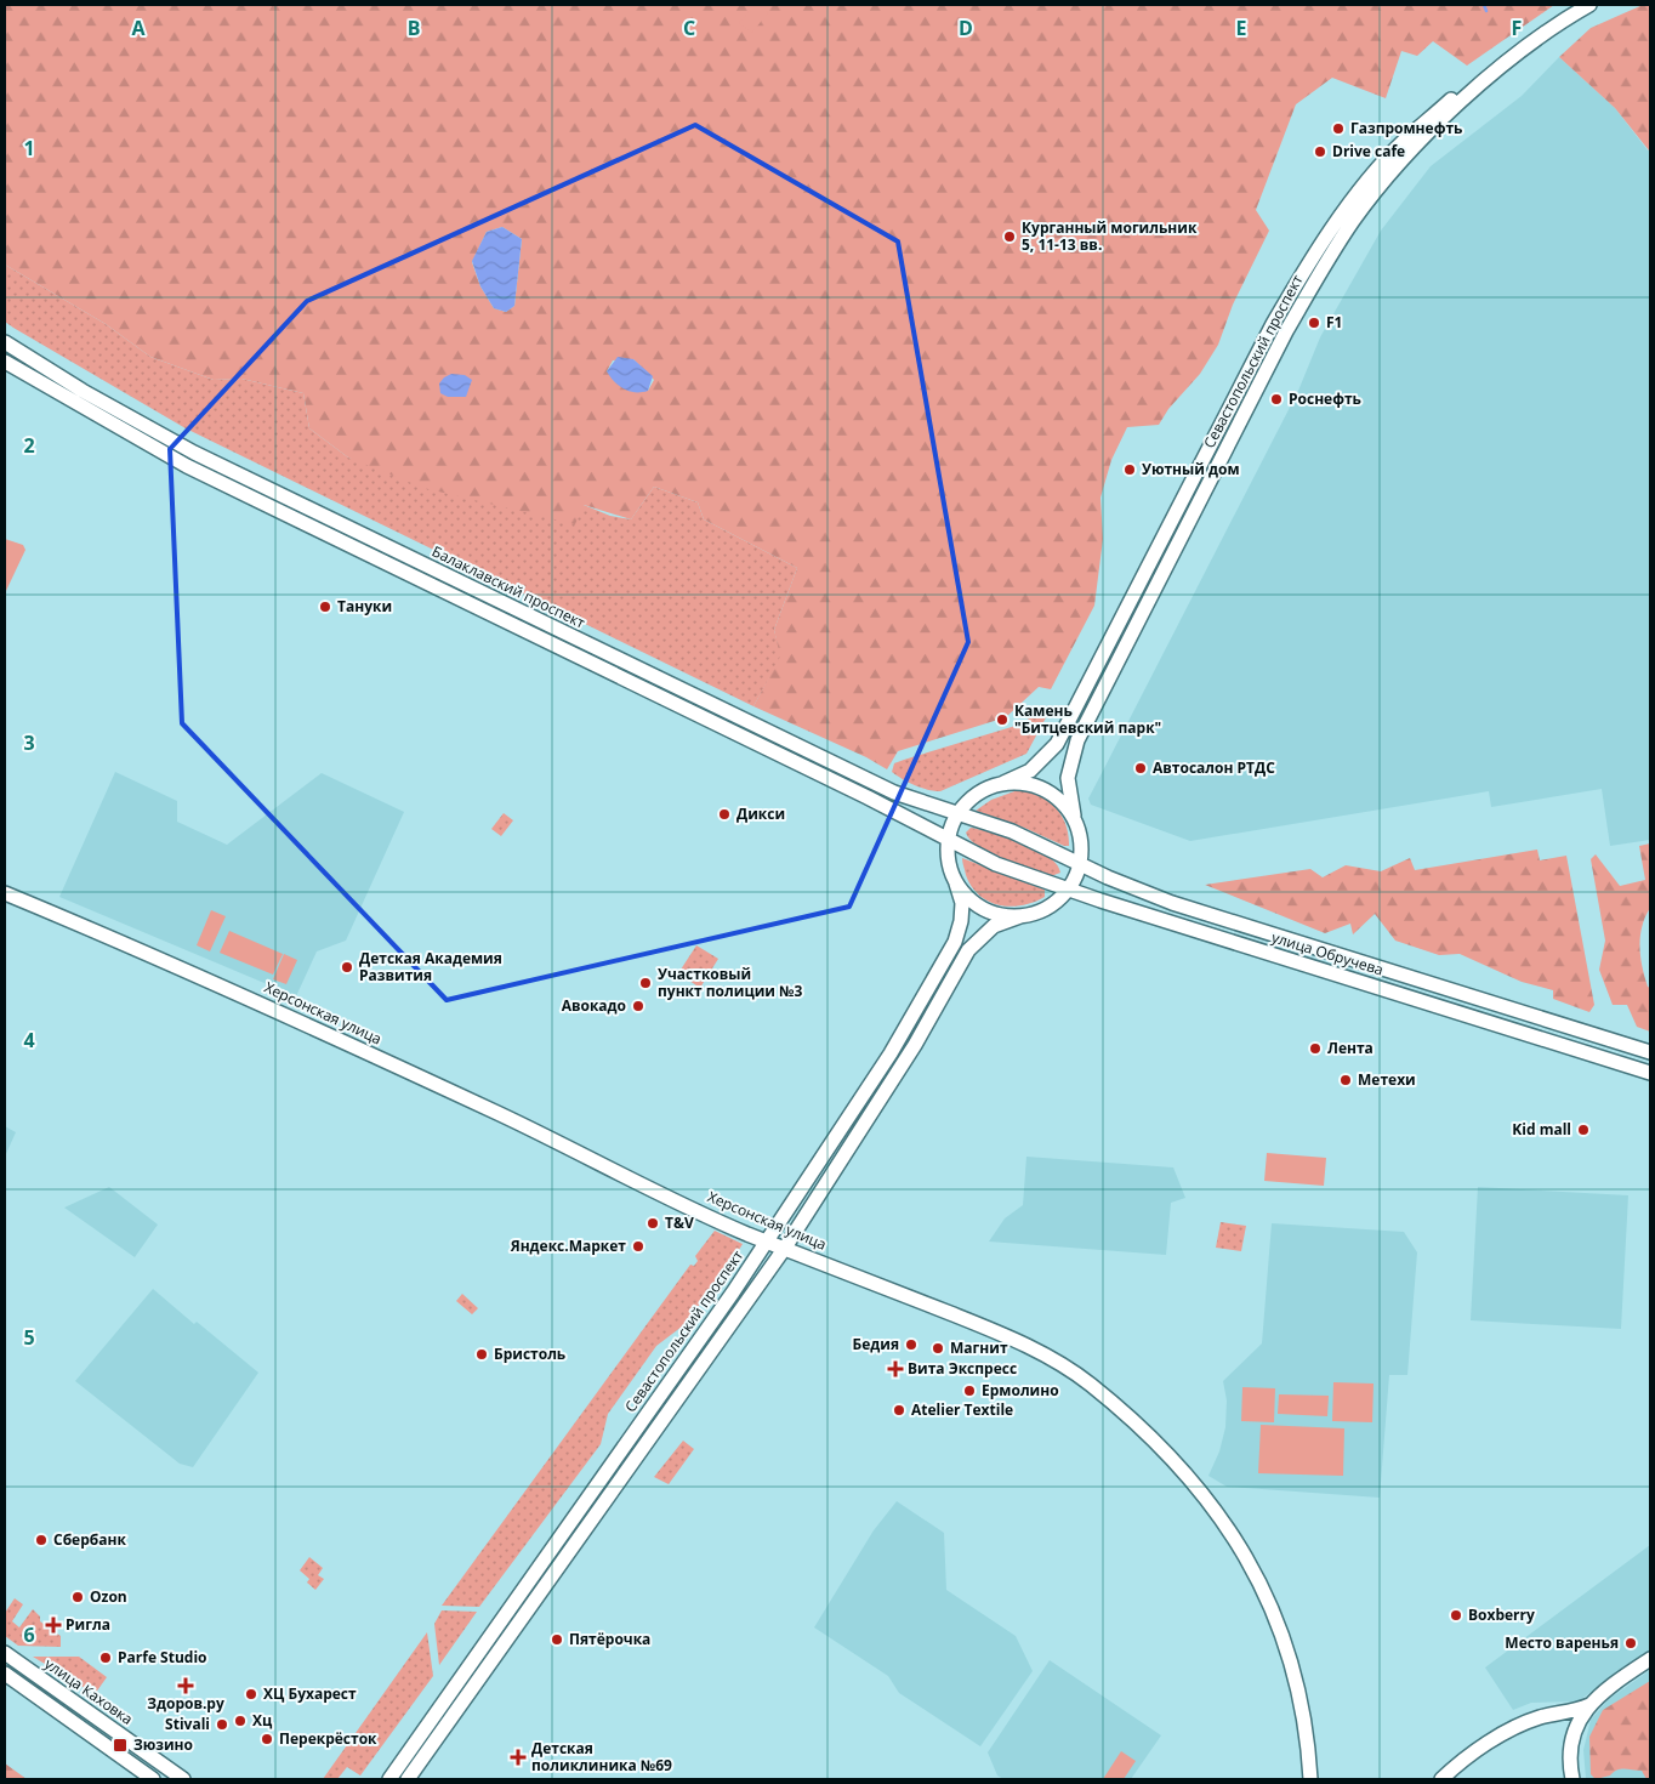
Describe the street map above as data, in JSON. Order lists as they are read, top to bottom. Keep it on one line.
{"streets":{"main road":["Севастопольский проспект","Балаклавский проспект","улица Обручева","Херсонская улица","улица Каховка"]},"crossings":[["Севастопольский проспект","Балаклавский проспект"],["Севастопольский проспект","улица Обручева"],["Севастопольский проспект","Херсонская улица"],["Балаклавский проспект","улица Обручева"]],"places":{"other":["Газпромнефть","Drive cafe","Курганный могильник 5, 11-13 вв.","F1","Роснефть","Уютный дом","Тануки","Камень \"Битцевский парк\"","Автосалон РТДС","Дикси","Детская Академия Развития","Участковый пункт полиции №3","Авокадо","Лента","Метехи","Kid mall","T&V","Яндекс.Маркет","Бедия","Магнит","Бристоль","Ермолино","Atelier Textile","Сбербанк","Ozon","Boxberry","Пятёрочка","Место варенья","Parfe Studio","ХЦ Бухарест","Хц","Stivali","Перекрёсток"],"health":["Вита Экспресс","Ригла","Здоров.ру","Детская поликлиника №69"],"transit":["Зюзино"]},"grid":{"columns":["A","B","C","D","E","F"],"rows":["1","2","3","4","5","6"]}}
